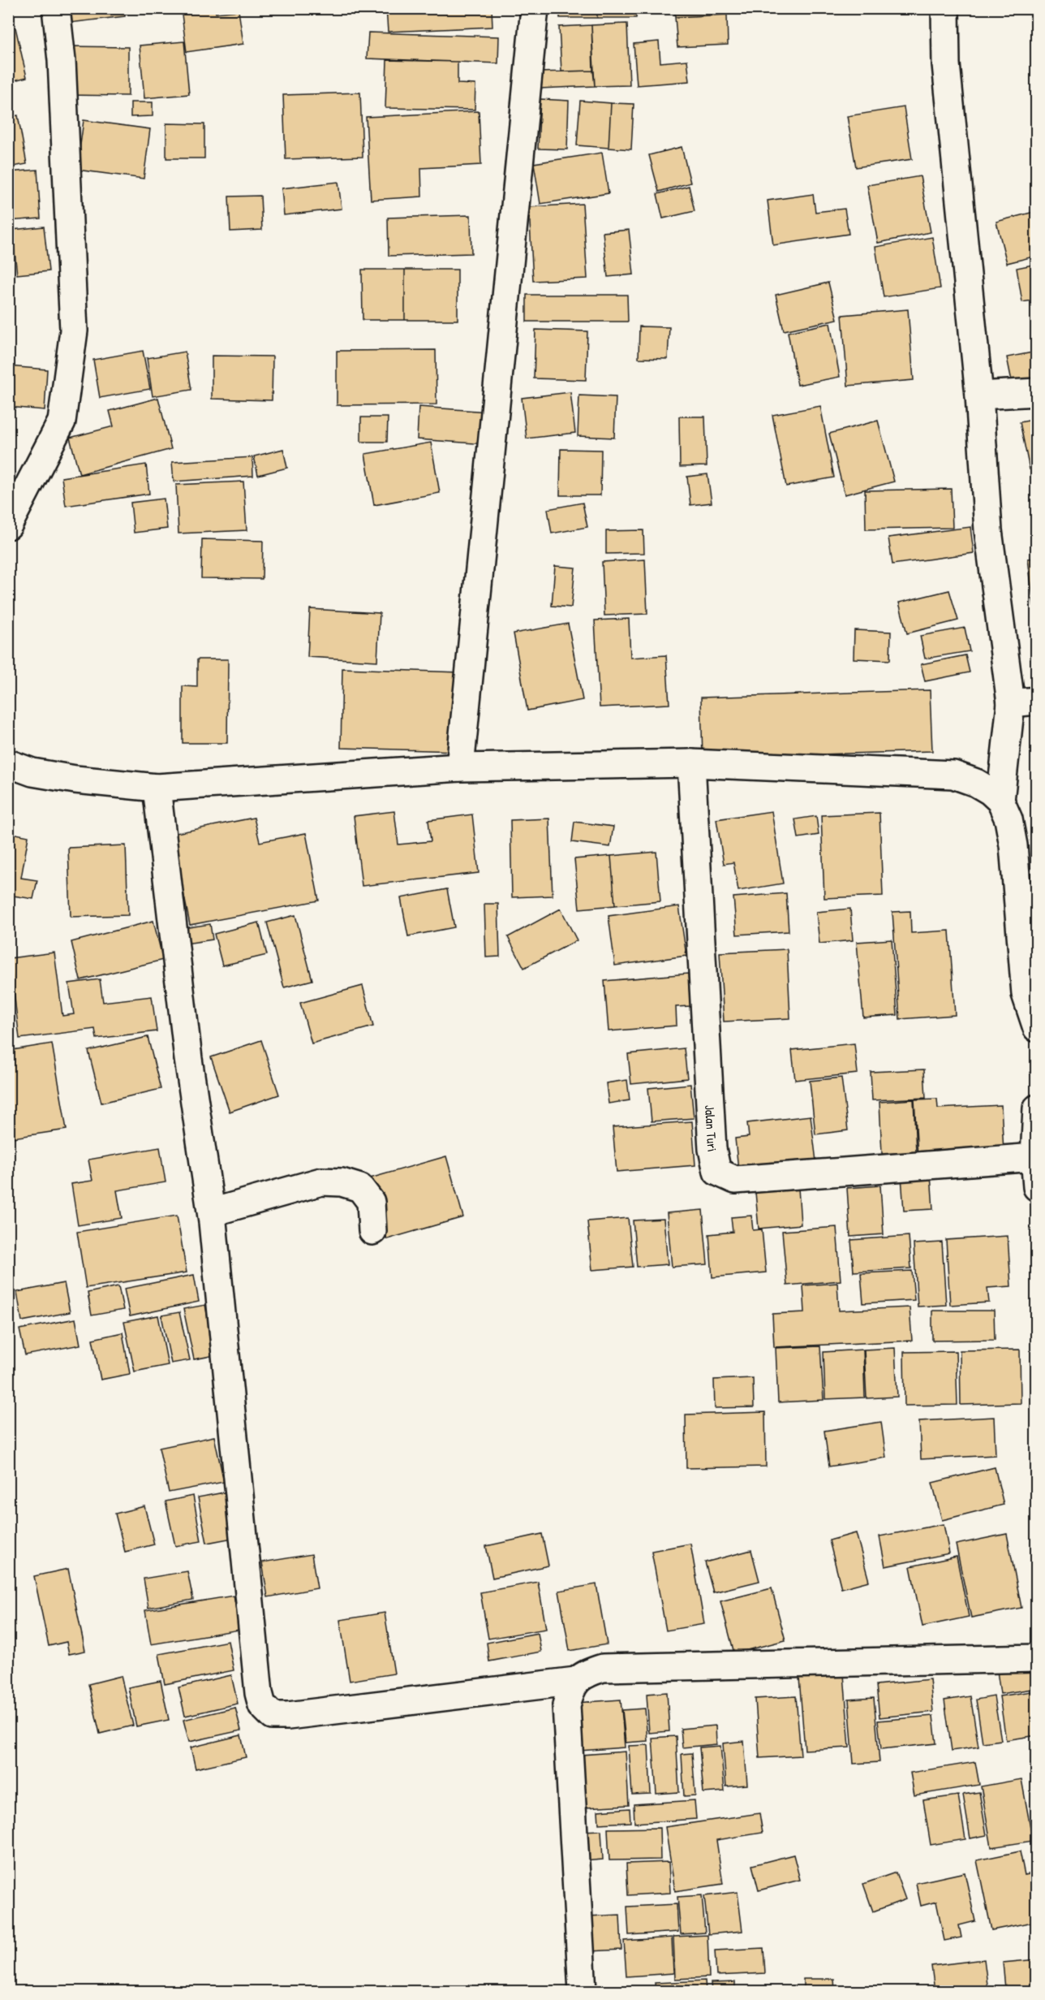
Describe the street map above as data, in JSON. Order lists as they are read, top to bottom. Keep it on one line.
{"streets":{"street":["Jalan Turi"]}}
